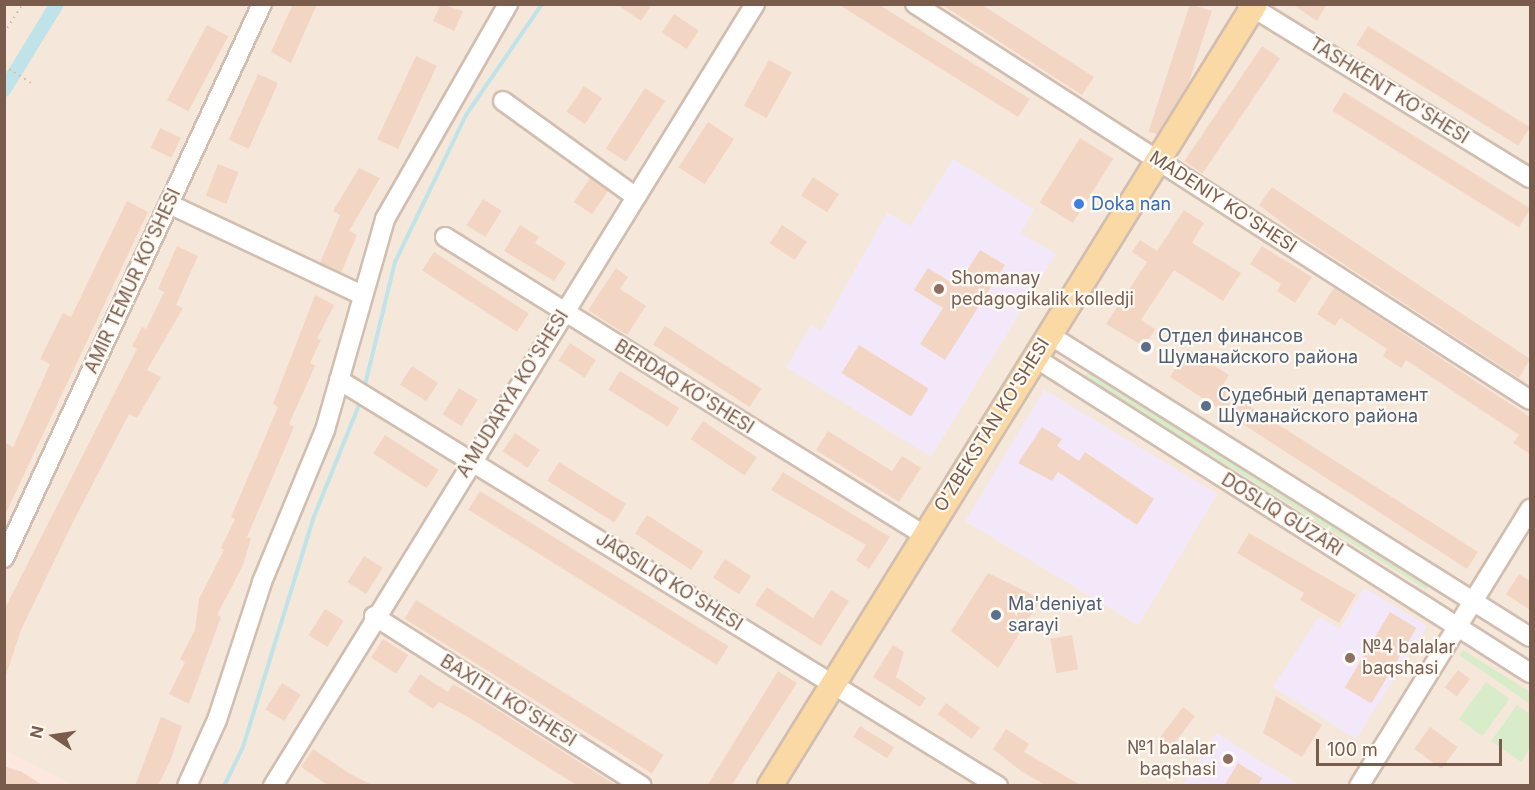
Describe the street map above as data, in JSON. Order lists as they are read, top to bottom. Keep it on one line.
{"streets":{"main road":["O'ZBEKSTAN KO'SHESI"],"street":["TASHKENT KO'SHESI","MADENIY KO'SHESI","AMIR TEMUR KO'SHESI","BERDAQ KO'SHESI","A'MUDARYA KO'SHESI","JAQSILIQ KO'SHESI","BAXITLI KO'SHESI"]},"crossings":[["TASHKENT KO'SHESI","O'ZBEKSTAN KO'SHESI"],["MADENIY KO'SHESI","O'ZBEKSTAN KO'SHESI"],["BERDAQ KO'SHESI","A'MUDARYA KO'SHESI"],["BERDAQ KO'SHESI","O'ZBEKSTAN KO'SHESI"],["A'MUDARYA KO'SHESI","JAQSILIQ KO'SHESI"],["A'MUDARYA KO'SHESI","BAXITLI KO'SHESI"],["O'ZBEKSTAN KO'SHESI","JAQSILIQ KO'SHESI"]],"places":["Doka nan","Shomanay pedagogikalik kolledji","Отдел финансов Шуманайского района","Судебный департамент Шуманайского района","Ma'deniyat sarayi","№4 balalar baqshasi","№1 balalar baqshasi"],"scale_bar":"100 m","north":"left"}
